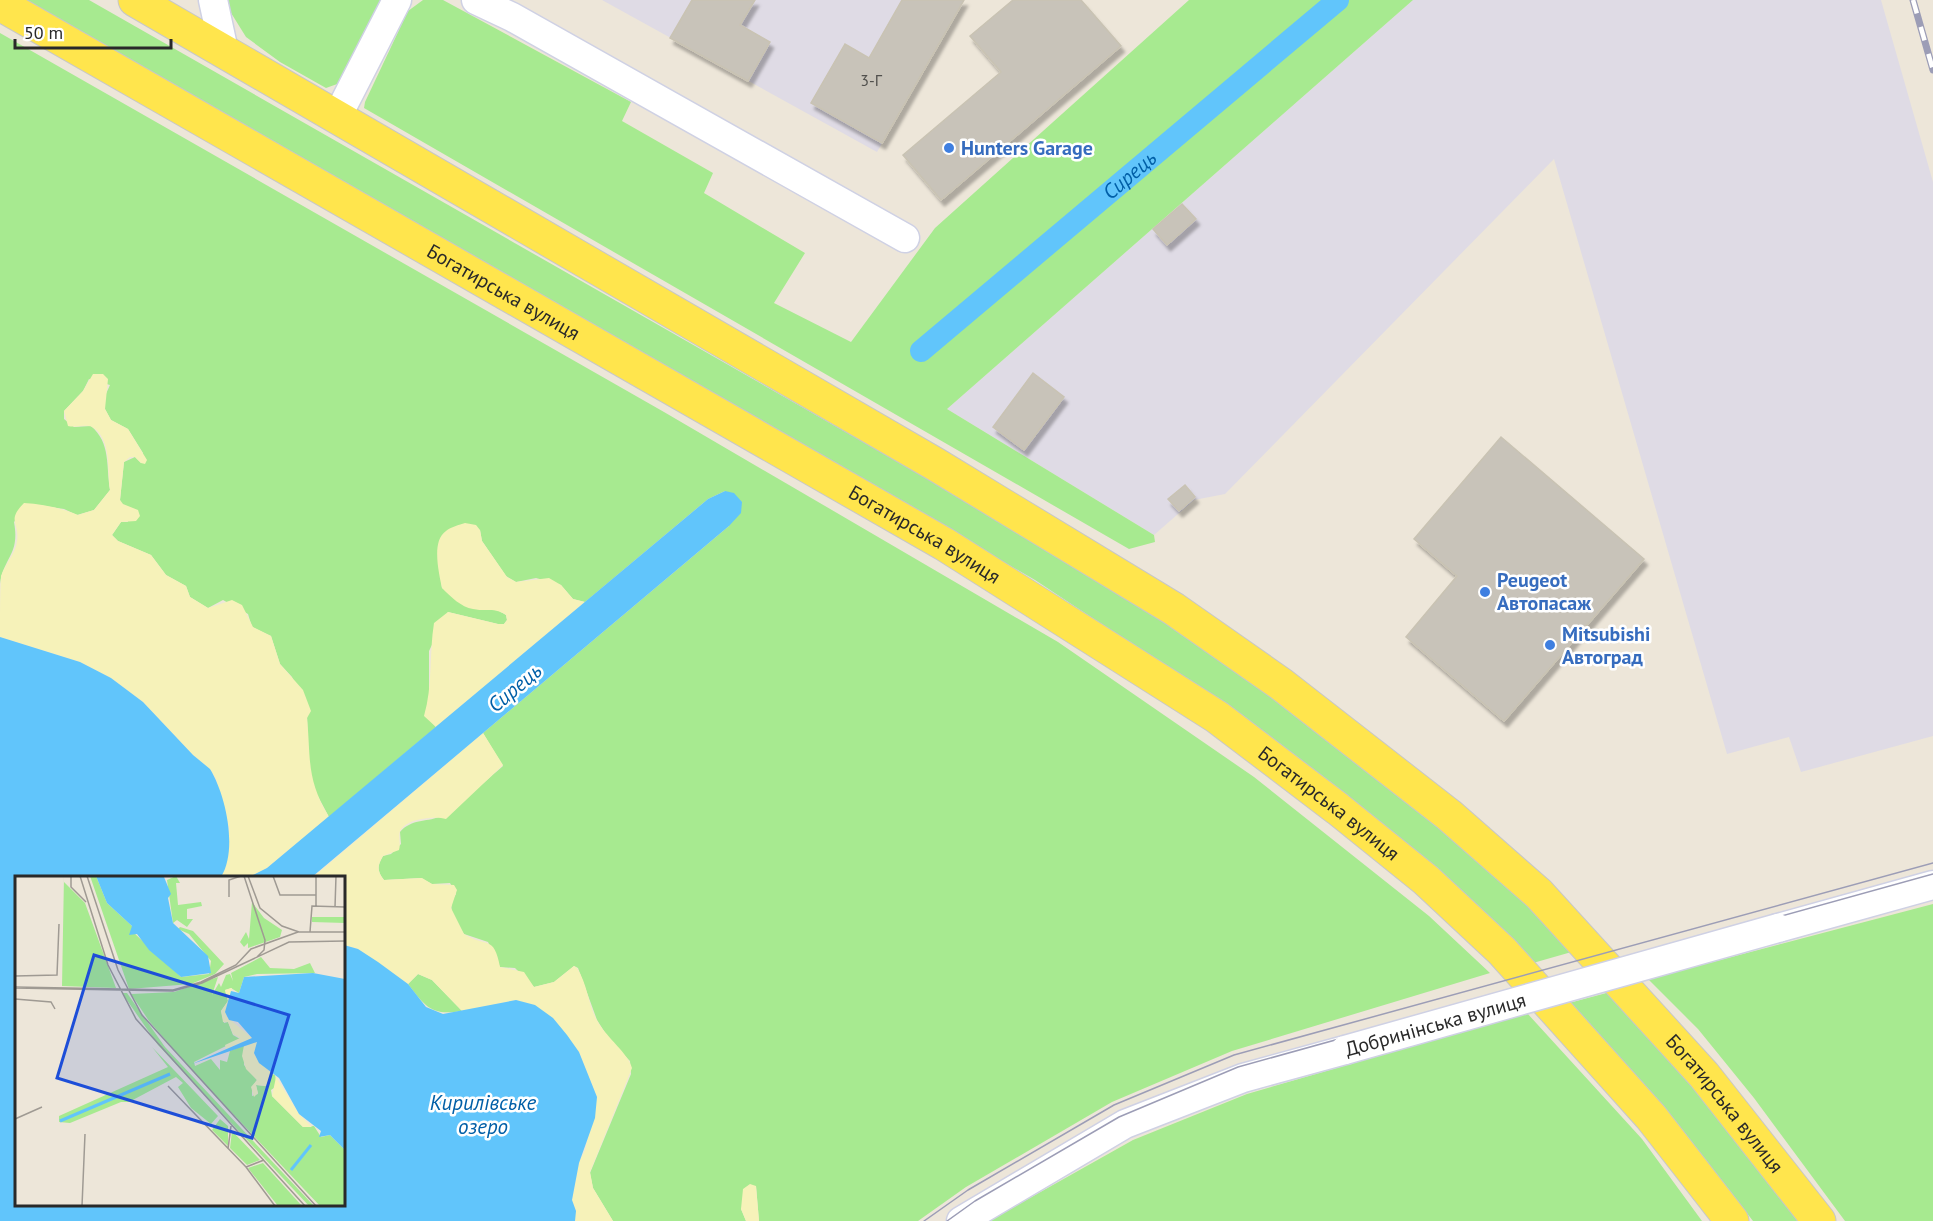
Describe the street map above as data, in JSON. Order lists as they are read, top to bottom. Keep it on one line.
{"streets":{"main road":["Богатирська вулиця"],"street":["Добринінська вулиця"]},"water":["Сирець","Кирилівське озеро"],"places":["Hunters Garage","Peugeot Автопасаж","Mitsubishi Автоград"],"house_numbers":["3-Г"],"scale_bar":"50 m"}
